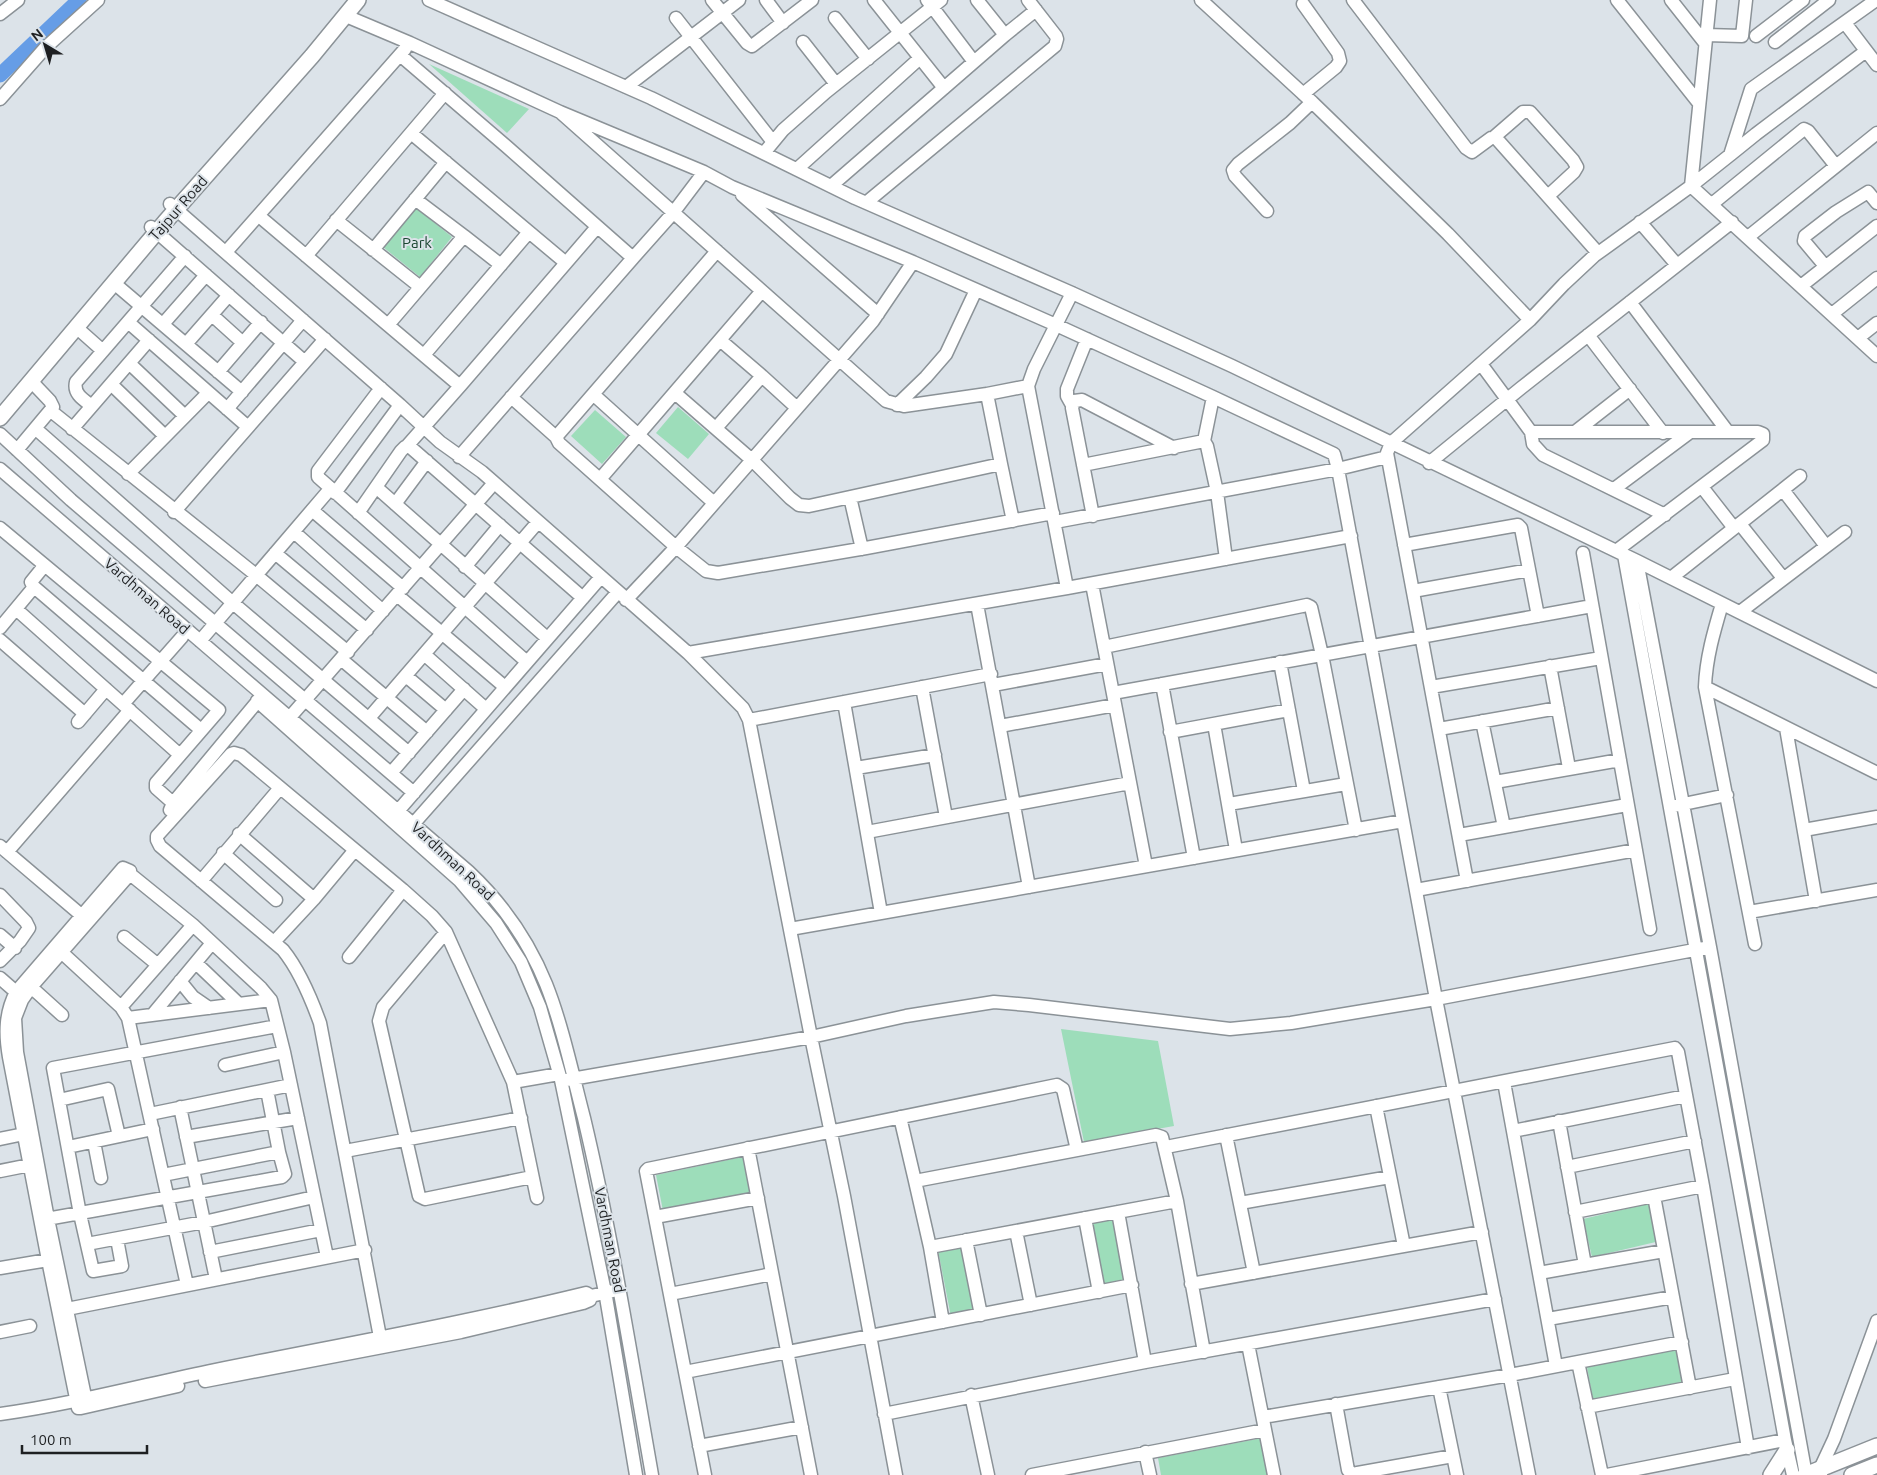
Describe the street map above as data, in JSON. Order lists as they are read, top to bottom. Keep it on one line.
{"streets":{"main road":["Tajpur Road"],"street":["Vardhman Road"]},"parks":["Park"],"scale_bar":"100 m","north":"top left"}
